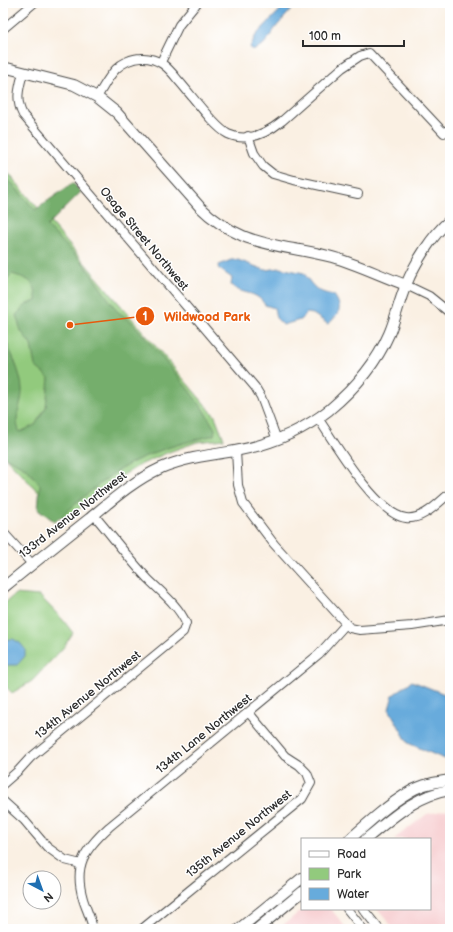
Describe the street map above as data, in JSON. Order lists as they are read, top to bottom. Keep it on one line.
{"streets":{"street":["Osage Street Northwest","133rd Avenue Northwest","134th Avenue Northwest","134th Lane Northwest","135th Avenue Northwest"]},"crossings":[["Osage Street Northwest","133rd Avenue Northwest"],["133rd Avenue Northwest","134th Avenue Northwest"],["134th Lane Northwest","135th Avenue Northwest"]],"places":["Wildwood Park"],"legend":["Road","Park","Water"],"scale_bar":"100 m","north":"bottom right"}
